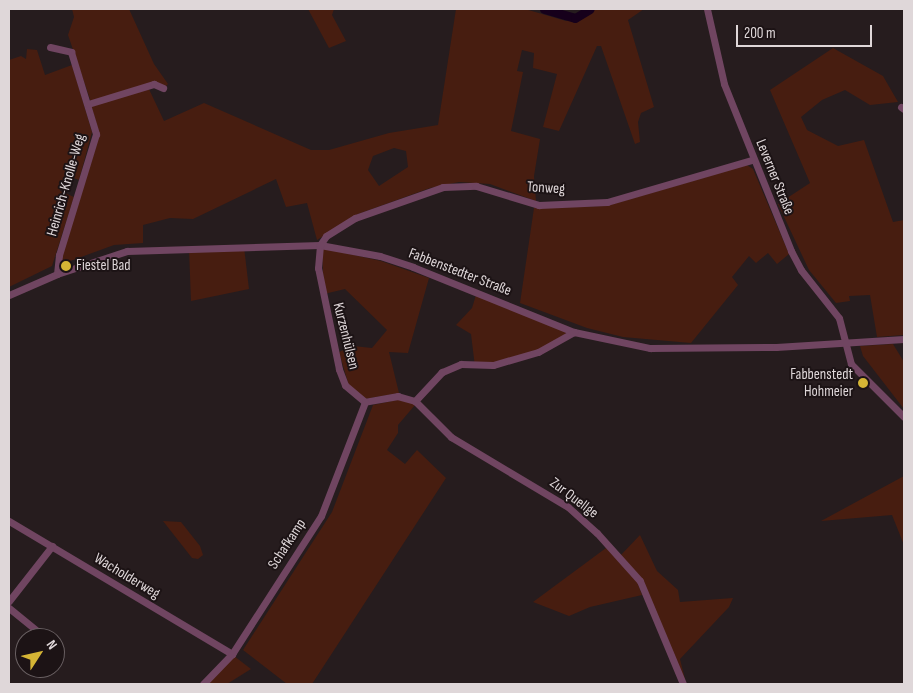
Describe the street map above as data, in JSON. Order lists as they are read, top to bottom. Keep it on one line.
{"streets":{"street":["Leverner Straße","Heinrich-Knolle-Weg","Tonweg","Fabbenstedter Straße","Kurzenhülsen","Zur Quellge","Schafkamp","Wacholderweg"]},"crossings":[["Leverner Straße","Tonweg"],["Leverner Straße","Fabbenstedter Straße"],["Heinrich-Knolle-Weg","Fabbenstedter Straße"],["Tonweg","Fabbenstedter Straße"],["Tonweg","Kurzenhülsen"],["Fabbenstedter Straße","Kurzenhülsen"],["Kurzenhülsen","Schafkamp"],["Schafkamp","Wacholderweg"]],"places":["Fiestel Bad","Fabbenstedt Hohmeier"],"scale_bar":"200 m","north":"top right"}
